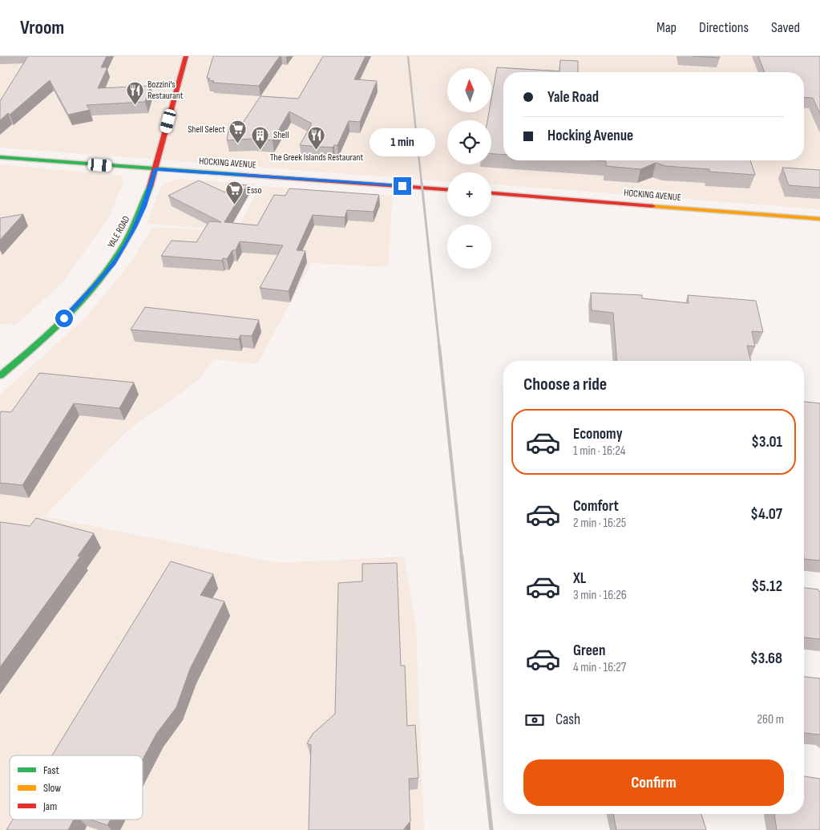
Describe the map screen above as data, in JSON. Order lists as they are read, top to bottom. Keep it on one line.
{"streets":{"street":["HOCKING AVENUE","YALE ROAD"]},"crossings":[["HOCKING AVENUE","YALE ROAD"]],"places":{"restaurant":["Bozzini's Restaurant","The Greek Islands Restaurant"],"supermarket":["Shell Select","Esso"],"building":["Shell"]},"legend":["Fast","Slow","Jam"],"north":"top","page":{"header":"Vroom","nav":["Map","Directions","Saved"],"map_buttons":["+","−"],"banner":["Yale Road","Hocking Avenue"],"bubble":"1 min","heading":"Choose a ride","list":[{"name":"Economy","note":"1 min · 16:24","value":"$3.01"},{"name":"Comfort","note":"2 min · 16:25","value":"$4.07"},{"name":"XL","note":"3 min · 16:26","value":"$5.12"},{"name":"Green","note":"4 min · 16:27","value":"$3.68"}],"pay":["Cash","260 m"],"buttons":"Confirm"}}
